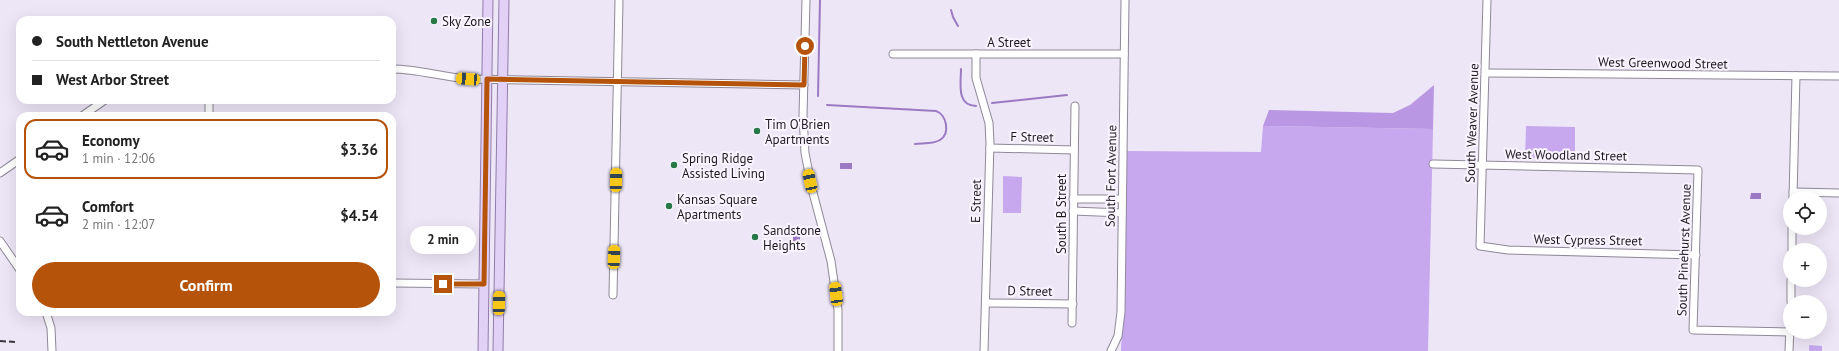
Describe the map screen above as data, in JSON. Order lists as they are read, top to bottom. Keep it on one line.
{"streets":{"street":["A Street","West Greenwood Street","South Weaver Avenue","F Street","West Woodland Street","South Fort Avenue","E Street","South B Street","West Cypress Street","South Pinehurst Avenue","D Street"]},"crossings":[["A Street","South Fort Avenue"],["A Street","E Street"],["West Greenwood Street","South Weaver Avenue"],["South Weaver Avenue","West Woodland Street"],["South Weaver Avenue","West Cypress Street"],["F Street","E Street"],["F Street","South B Street"],["West Woodland Street","South Pinehurst Avenue"],["E Street","D Street"],["South B Street","D Street"],["West Cypress Street","South Pinehurst Avenue"]],"places":["Sky Zone","Tim O'Brien Apartments","Spring Ridge Assisted Living","Kansas Square Apartments","Sandstone Heights"],"page":{"banner":["South Nettleton Avenue","West Arbor Street"],"list":[{"name":"Economy","note":"1 min · 12:06","value":"$3.36"},{"name":"Comfort","note":"2 min · 12:07","value":"$4.54"}],"map_buttons":["+","−"],"bubble":"2 min","buttons":"Confirm"}}
